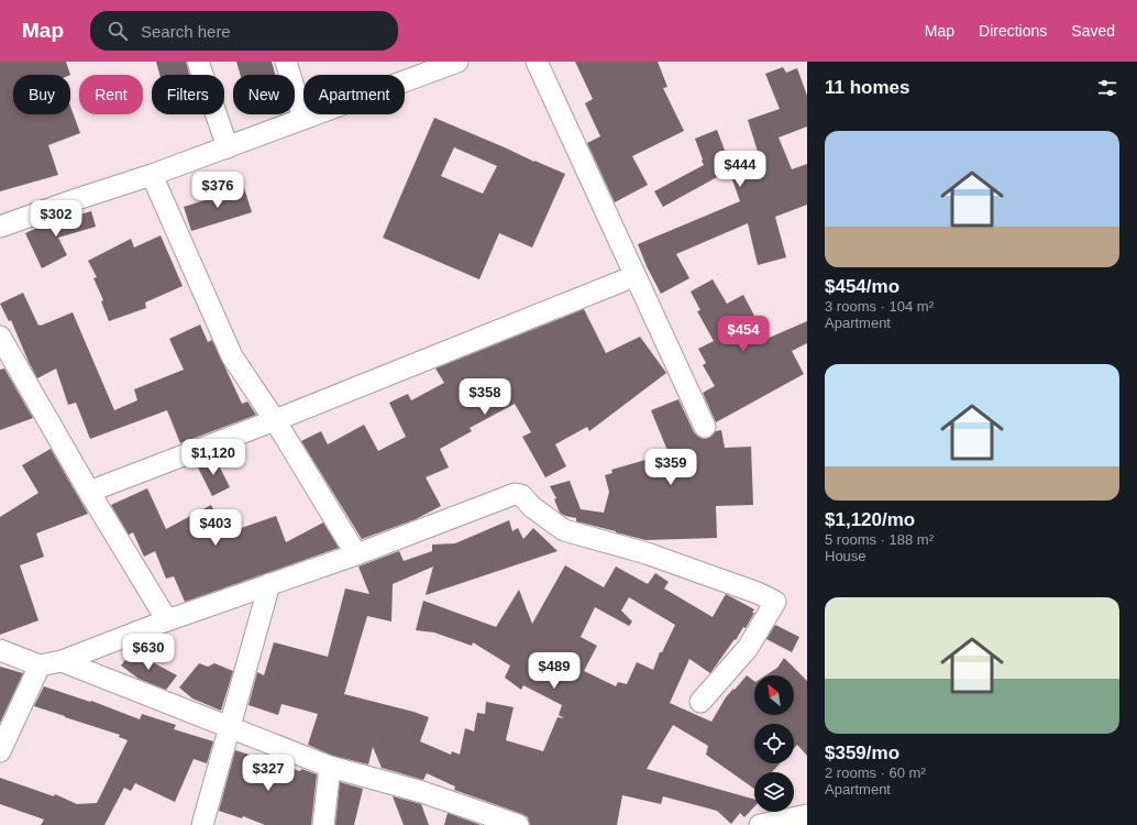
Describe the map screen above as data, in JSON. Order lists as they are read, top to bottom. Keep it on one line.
{"north":"top left","page":{"header":"Map","search":"Search here","nav":["Map","Directions","Saved"],"heading":"11 homes","chip":["Buy","Rent","Filters","New","Apartment"],"list":[{"name":"$454/mo","note":"3 rooms · 104 m² · Apartment"},{"name":"$1,120/mo","note":"5 rooms · 188 m² · House"},{"name":"$359/mo","note":"2 rooms · 60 m² · Apartment"}],"price":["$444","$376","$302","$454","$358","$1,120","$359","$403","$630","$489","$327"]}}
